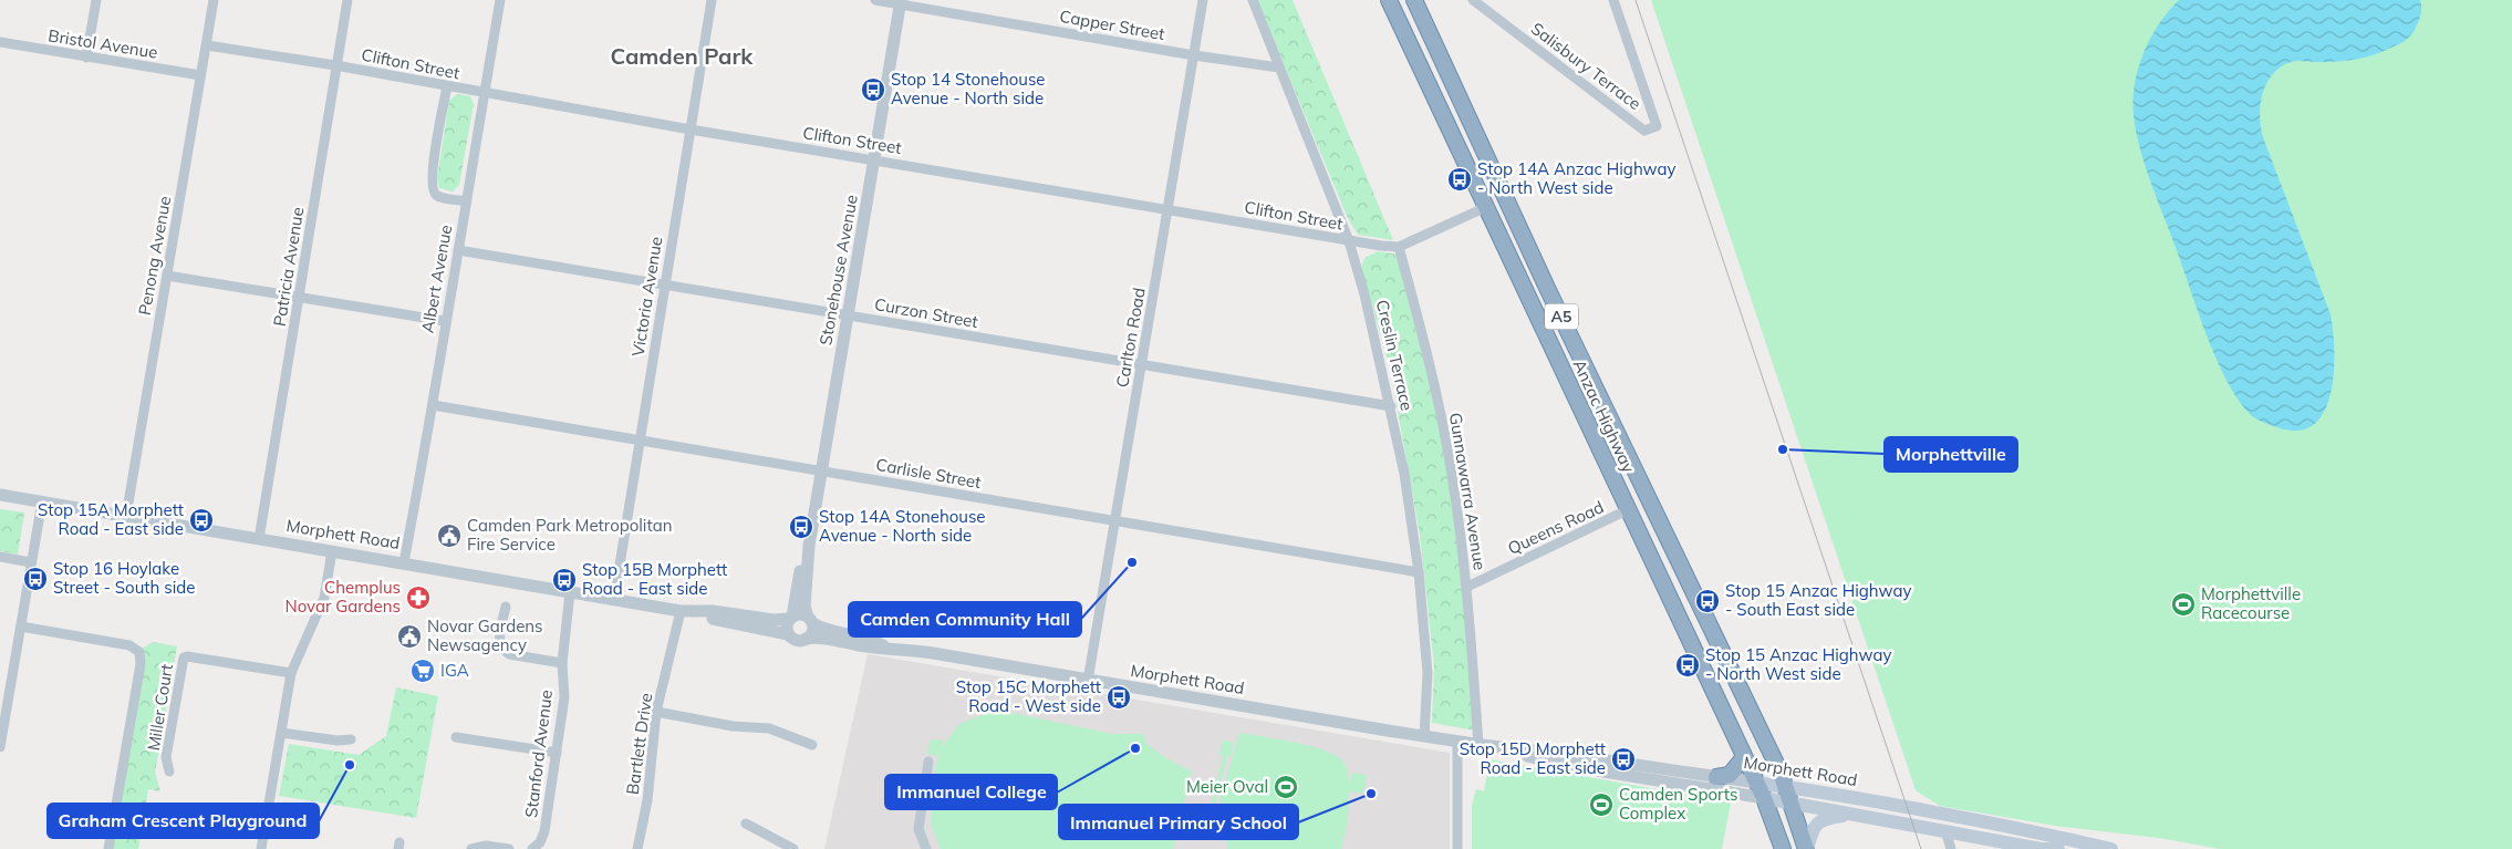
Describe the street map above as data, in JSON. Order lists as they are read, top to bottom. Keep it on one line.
{"streets":{"highway":["A5","Anzac Highway"],"main road":["Morphett Road"],"street":["Capper Street","Bristol Avenue","Clifton Street","Salisbury Terrace","Penong Avenue","Patricia Avenue","Stonehouse Avenue","Albert Avenue","Victoria Avenue","Curzon Street","Carlton Road","Creslin Terrace","Carlisle Street","Gunnawarra Avenue","Queens Road","Miller Court","Bartlett Drive","Stanford Avenue"]},"crossings":[["Capper Street","Stonehouse Avenue"],["Capper Street","Carlton Road"],["Capper Street","Creslin Terrace"],["Bristol Avenue","Penong Avenue"],["Clifton Street","Penong Avenue"],["Clifton Street","Patricia Avenue"],["Clifton Street","Stonehouse Avenue"],["Clifton Street","Albert Avenue"],["Clifton Street","Victoria Avenue"],["Clifton Street","Carlton Road"],["Clifton Street","Creslin Terrace"],["Clifton Street","Gunnawarra Avenue"],["Penong Avenue","Morphett Road"],["Patricia Avenue","Morphett Road"],["Stonehouse Avenue","Curzon Street"],["Stonehouse Avenue","Carlisle Street"],["Stonehouse Avenue","Morphett Road"],["Albert Avenue","Curzon Street"],["Albert Avenue","Carlisle Street"],["Albert Avenue","Morphett Road"],["Victoria Avenue","Curzon Street"],["Victoria Avenue","Carlisle Street"],["Victoria Avenue","Morphett Road"],["Curzon Street","Carlton Road"],["Curzon Street","Creslin Terrace"],["Carlton Road","Carlisle Street"],["Carlton Road","Morphett Road"],["Creslin Terrace","Carlisle Street"],["Creslin Terrace","Morphett Road"],["Anzac Highway","Queens Road"],["Anzac Highway","Morphett Road"],["Gunnawarra Avenue","Queens Road"],["Gunnawarra Avenue","Morphett Road"],["Morphett Road","Bartlett Drive"],["Morphett Road","Stanford Avenue"]],"districts":["Camden Park"],"places":{"bus stop":["Stop 14 Stonehouse Avenue - North side","Stop 14A Anzac Highway - North West side","Stop 15A Morphett Road - East side","Stop 14A Stonehouse Avenue - North side","Stop 16 Hoylake Street - South side","Stop 15B Morphett Road - East side","Stop 15 Anzac Highway - South East side","Stop 15 Anzac Highway - North West side","Stop 15C Morphett Road - West side","Stop 15D Morphett Road - East side"],"other":["Morphettville","Camden Community Hall","Immanuel College","Graham Crescent Playground","Immanuel Primary School"],"public building":["Camden Park Metropolitan Fire Service","Novar Gardens Newsagency"],"pharmacy":["Chemplus Novar Gardens"],"sports":["Morphettville Racecourse","Meier Oval","Camden Sports Complex"],"supermarket":["IGA"]}}
